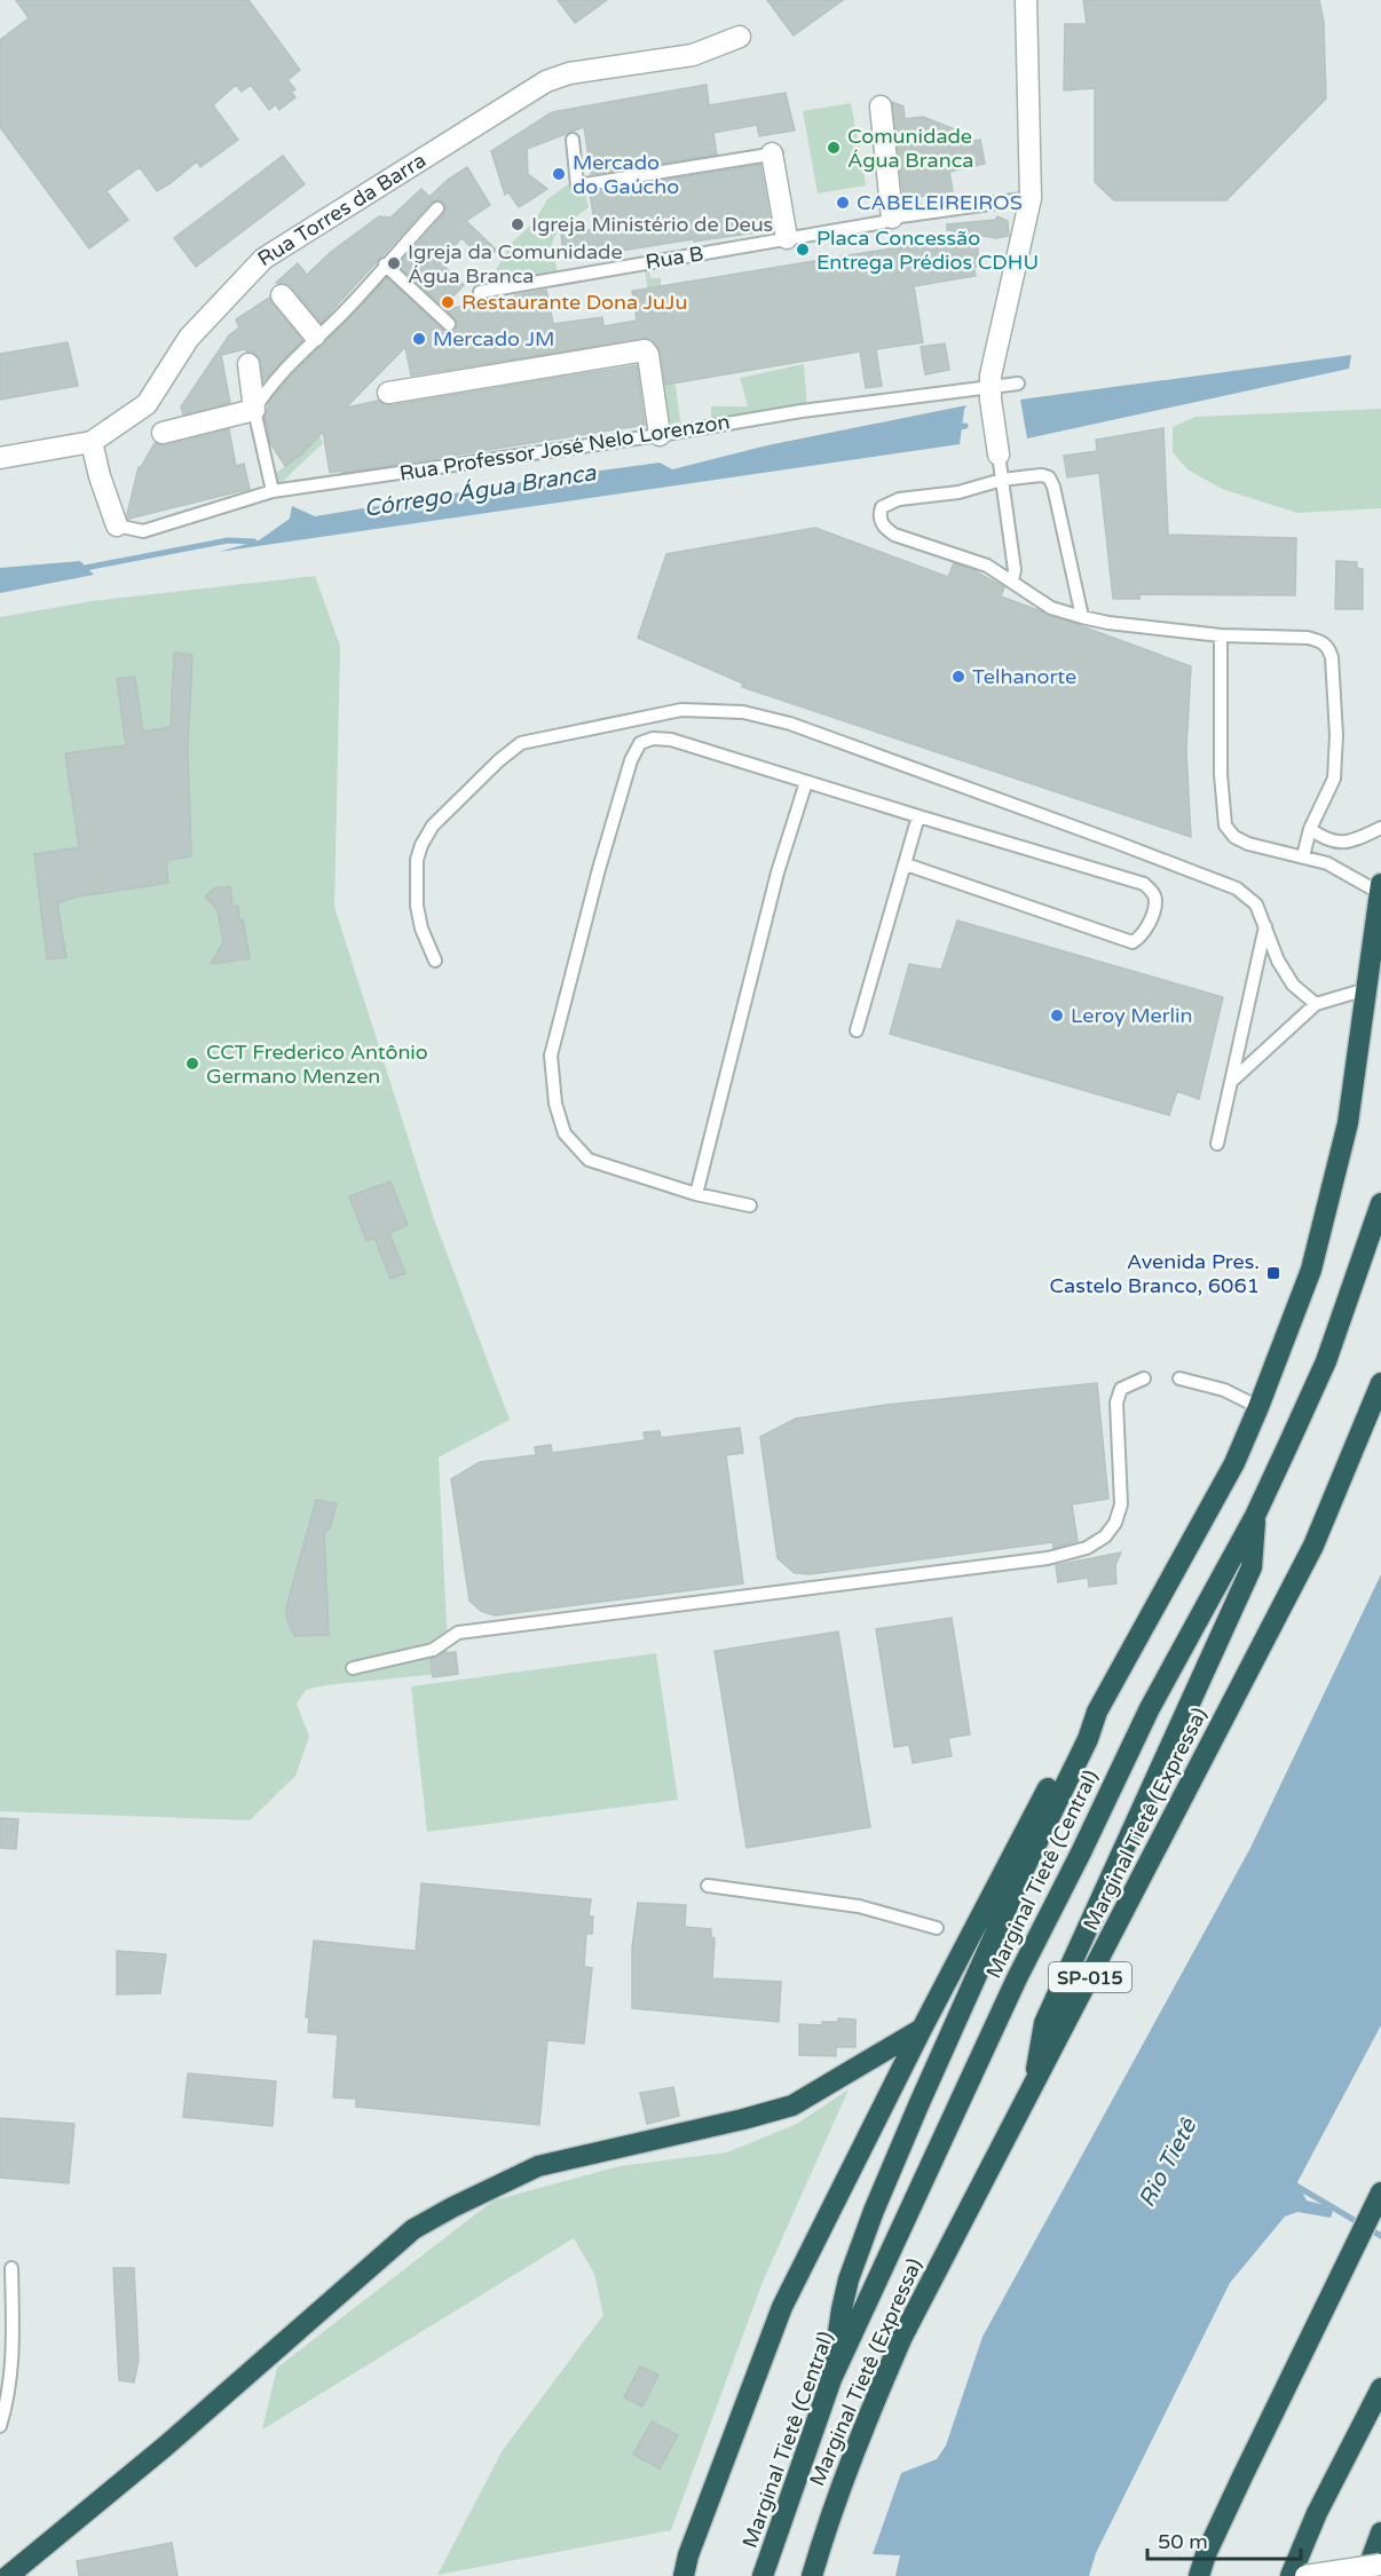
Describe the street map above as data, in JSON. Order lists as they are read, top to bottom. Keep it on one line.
{"streets":{"highway":["Marginal Tietê (Expressa)","Marginal Tietê (Central)","SP-015"],"street":["Rua Torres da Barra"],"lane":["Rua B","Rua Professor José Nelo Lorenzon"]},"water":["Córrego Água Branca","Rio Tietê"],"places":{"other":["Comunidade Água Branca","Mercado do Gaúcho","CABELEIREIROS","Igreja Ministério de Deus","Placa Concessão Entrega Prédios CDHU","Igreja da Comunidade Água Branca","Restaurante Dona JuJu","Mercado JM","Telhanorte","Leroy Merlin","CCT Frederico Antônio Germano Menzen"],"transit":["Avenida Pres. Castelo Branco, 6061"]},"scale_bar":"50 m"}
